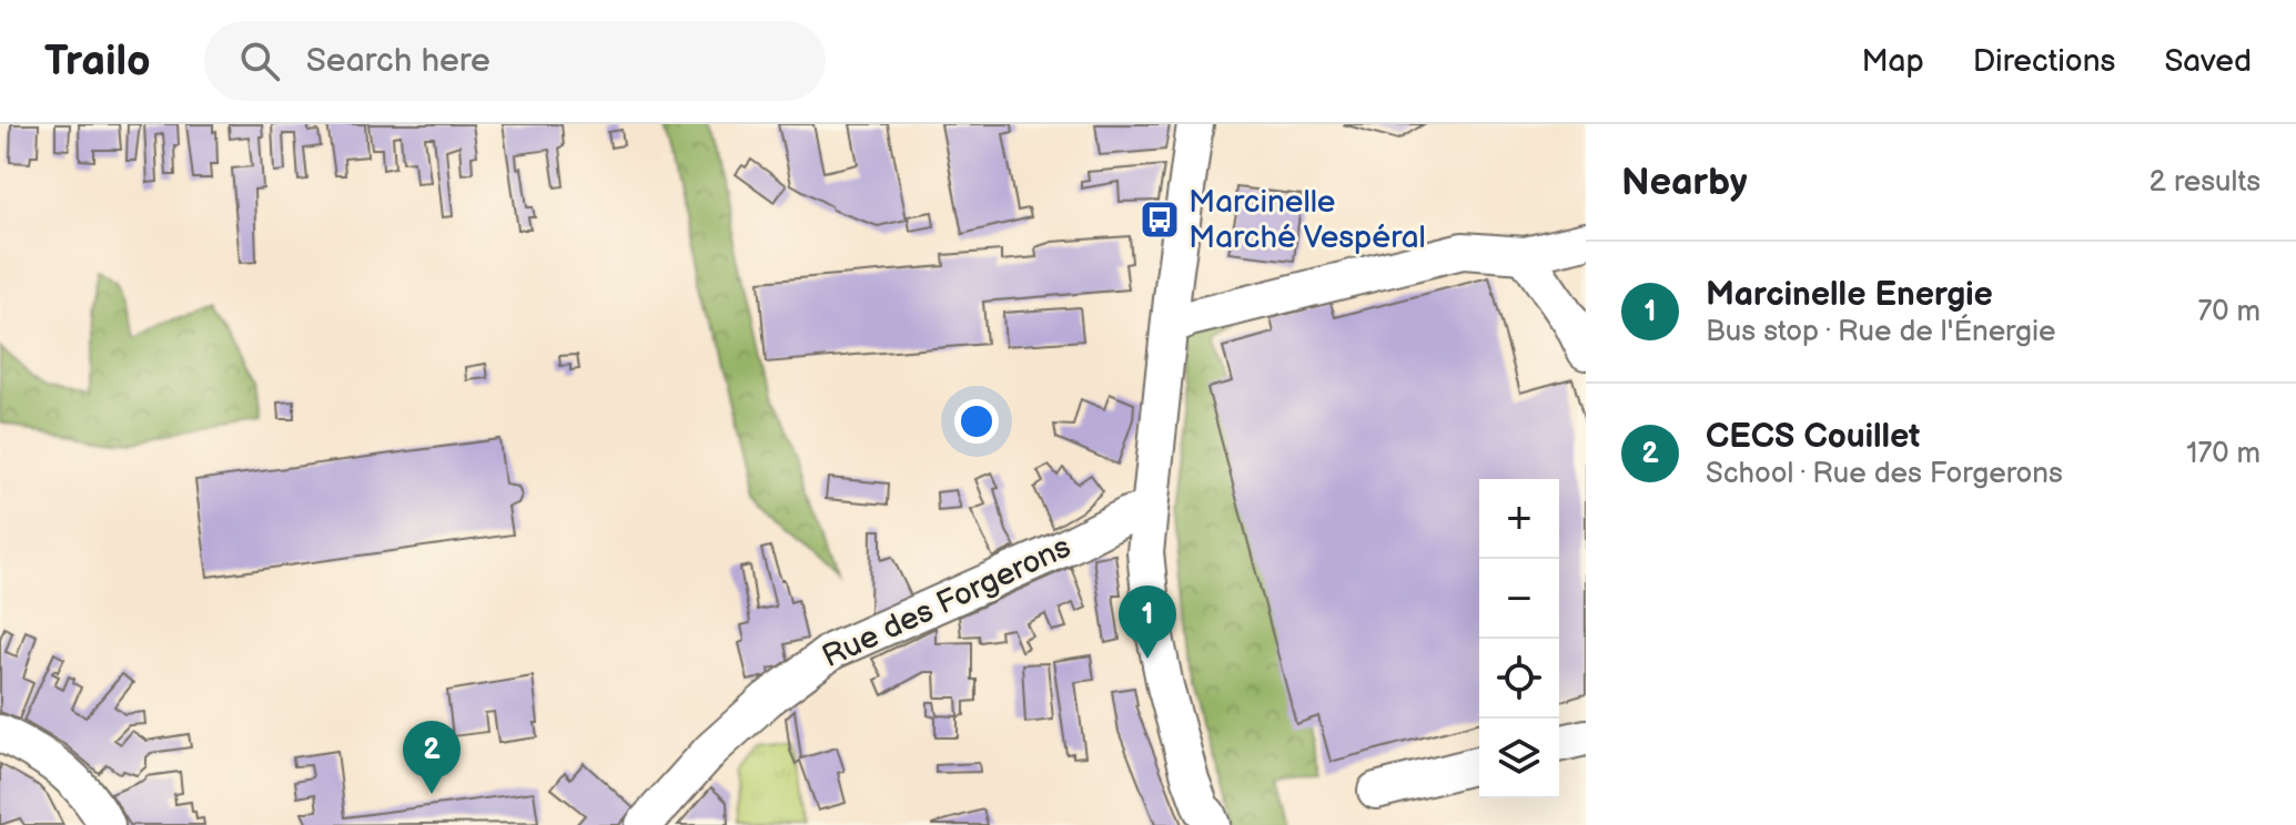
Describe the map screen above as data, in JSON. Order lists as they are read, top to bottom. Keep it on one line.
{"streets":{"street":["Rue des Forgerons"]},"places":{"bus stop":["Marcinelle Marché Vespéral"]},"page":{"header":"Trailo","search":"Search here","nav":["Map","Directions","Saved"],"heading":["Nearby","2 results"],"list":[{"mark":"1","name":"Marcinelle Energie","note":"Bus stop · Rue de l'Énergie","value":"70 m"},{"mark":"2","name":"CECS Couillet","note":"School · Rue des Forgerons","value":"170 m"}],"map_buttons":["+","−"],"pins":["1","2"]}}
